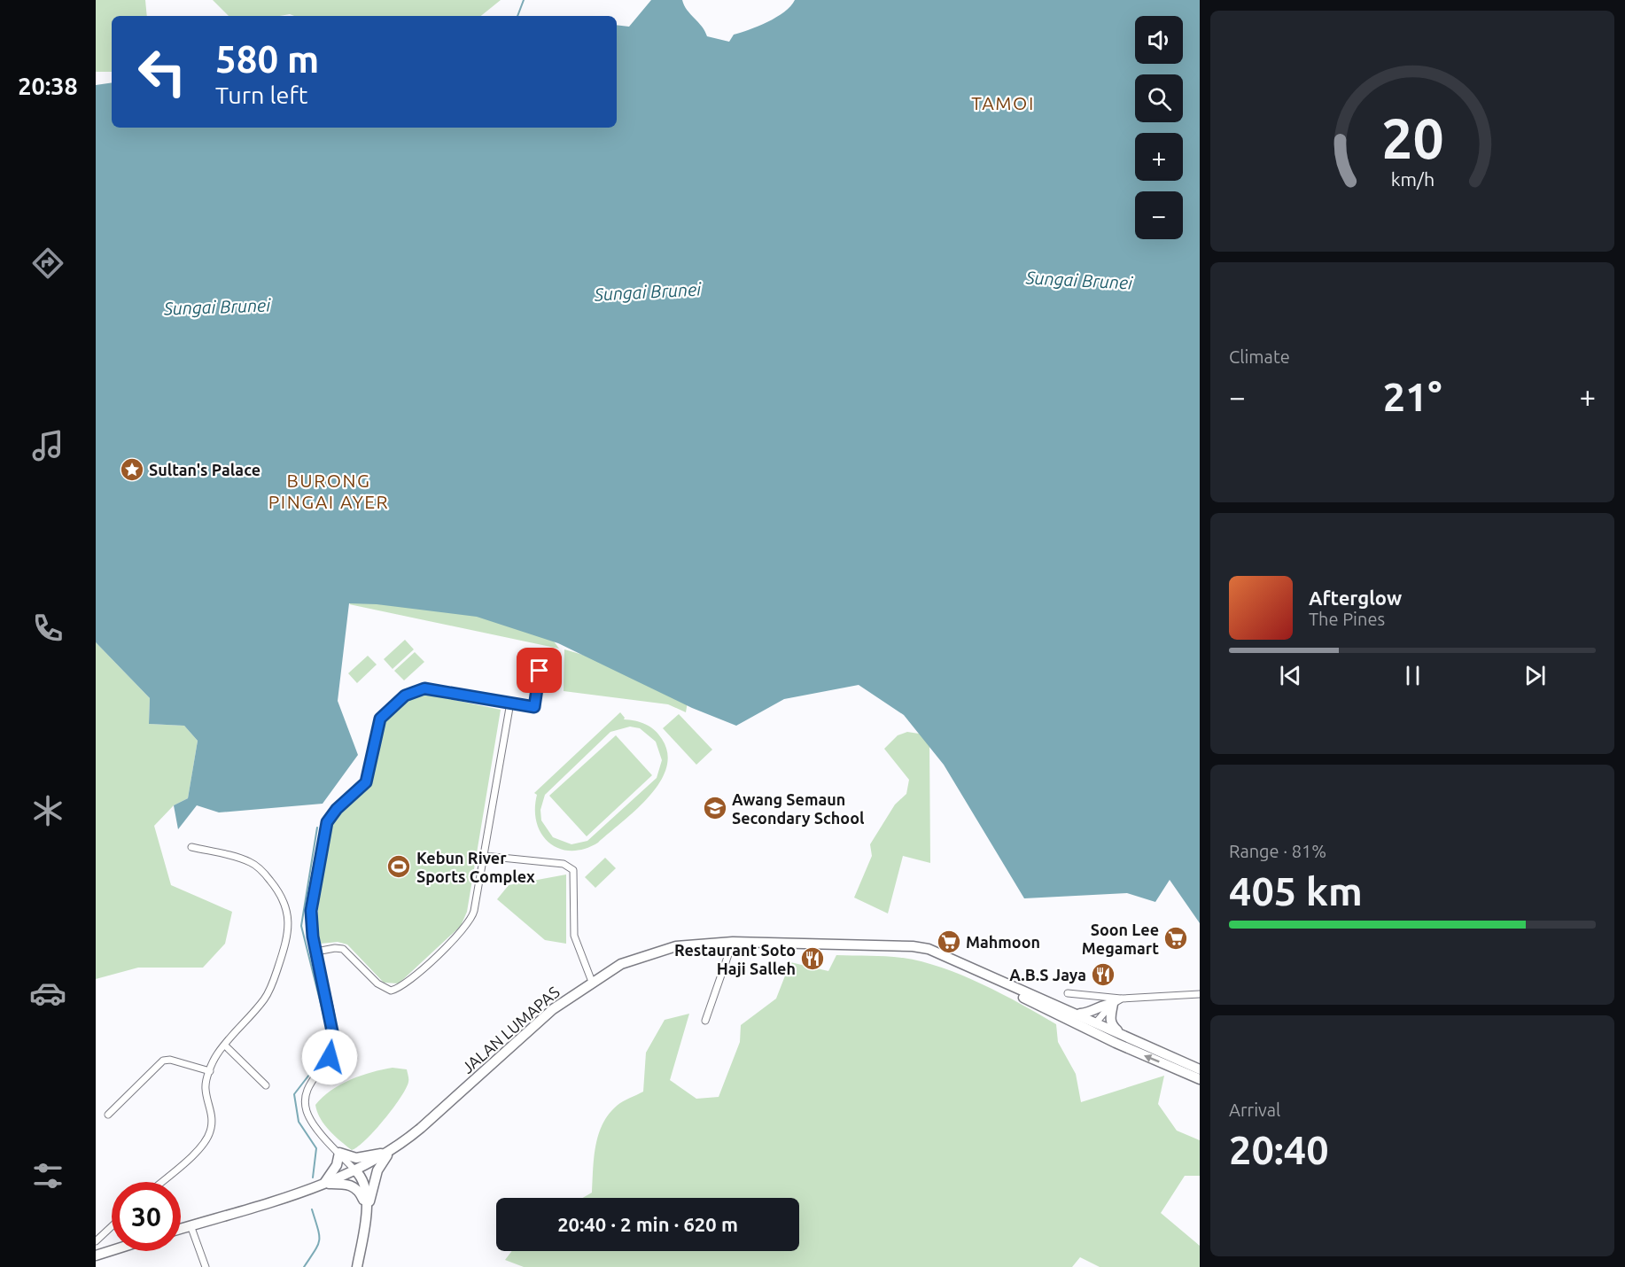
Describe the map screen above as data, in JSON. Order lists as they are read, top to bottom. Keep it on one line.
{"streets":{"main road":["JALAN LUMAPAS"]},"districts":["TAMOI","BURONG PINGAI AYER"],"water":["Sungai Brunei"],"places":{"place":["Sultan's Palace"],"school or university":["Awang Semaun Secondary School"],"sports":["Kebun River Sports Complex"],"supermarket":["Soon Lee Megamart","Mahmoon"],"restaurant":["Restaurant Soto Haji Salleh","A.B.S Jaya"]},"page":{"tabs":"20:38","map_buttons":["+","−"],"turn":["580 m","Turn left"],"tile":["Climate",["Range · 81%","405 km"],["Arrival","20:40"]],"heat":["−","21°","+"],"song":["Afterglow","The Pines"],"limit":"30","trip":"20:40 · 2 min · 620 m","gauge":["20","km/h"]}}
